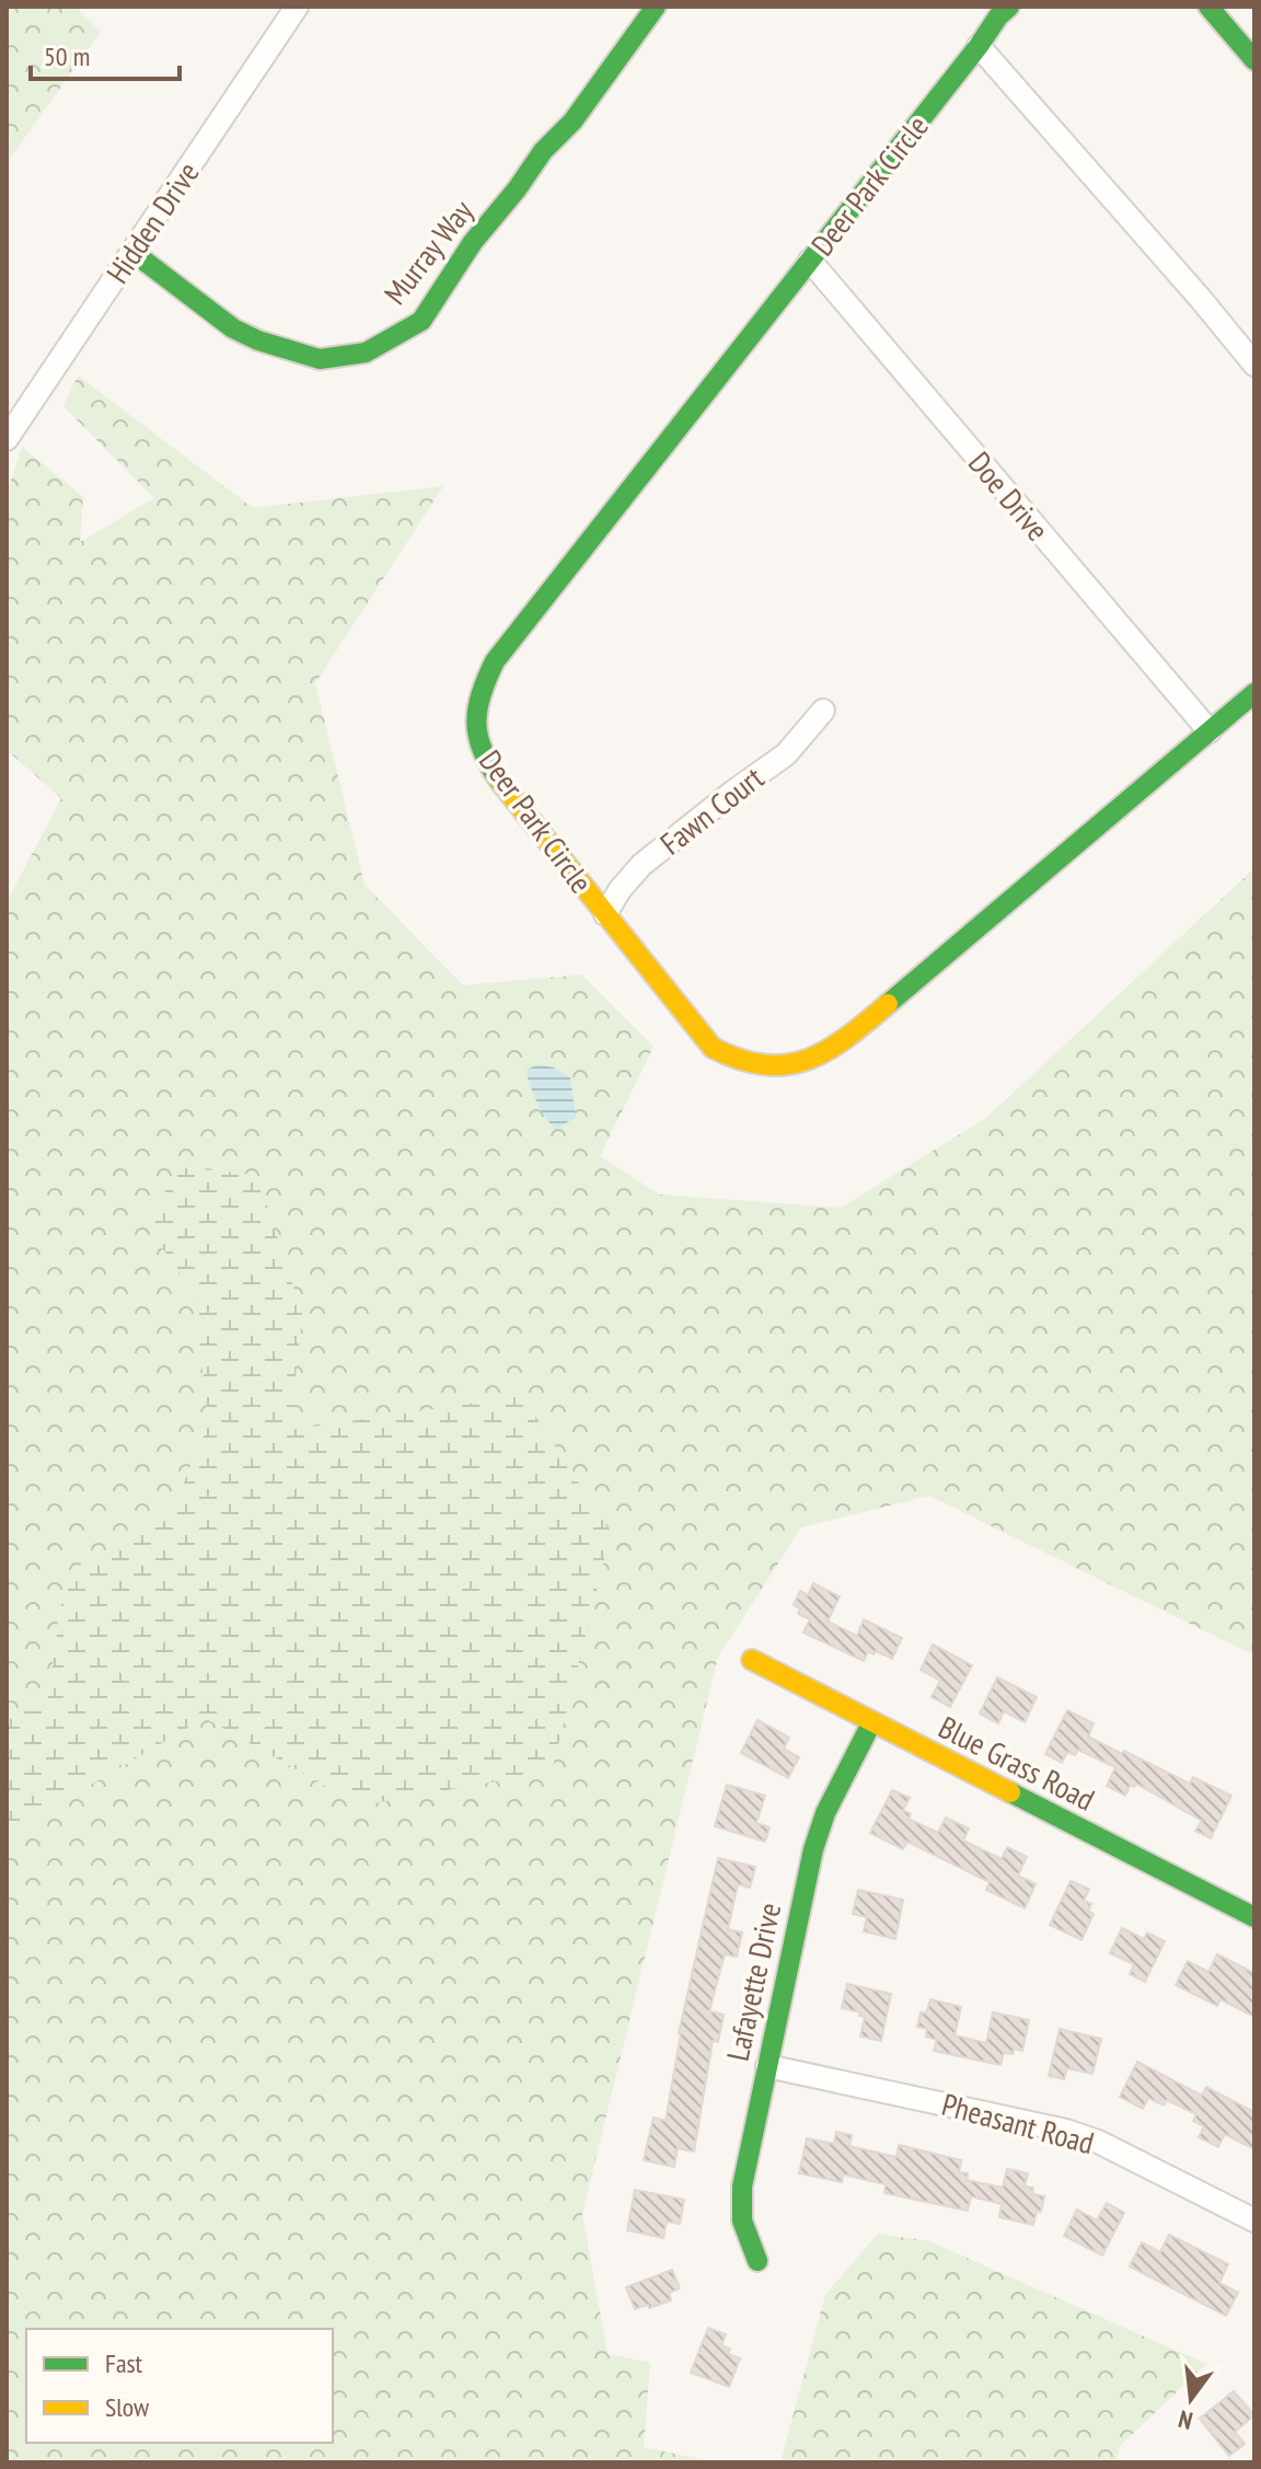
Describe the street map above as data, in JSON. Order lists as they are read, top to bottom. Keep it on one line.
{"streets":{"street":["Deer Park Circle","Hidden Drive","Murray Way","Doe Drive","Fawn Court","Blue Grass Road","Lafayette Drive","Pheasant Road"]},"crossings":[["Deer Park Circle","Doe Drive"],["Deer Park Circle","Fawn Court"],["Hidden Drive","Murray Way"],["Blue Grass Road","Lafayette Drive"],["Lafayette Drive","Pheasant Road"]],"legend":["Fast","Slow"],"scale_bar":"50 m","north":"bottom"}
